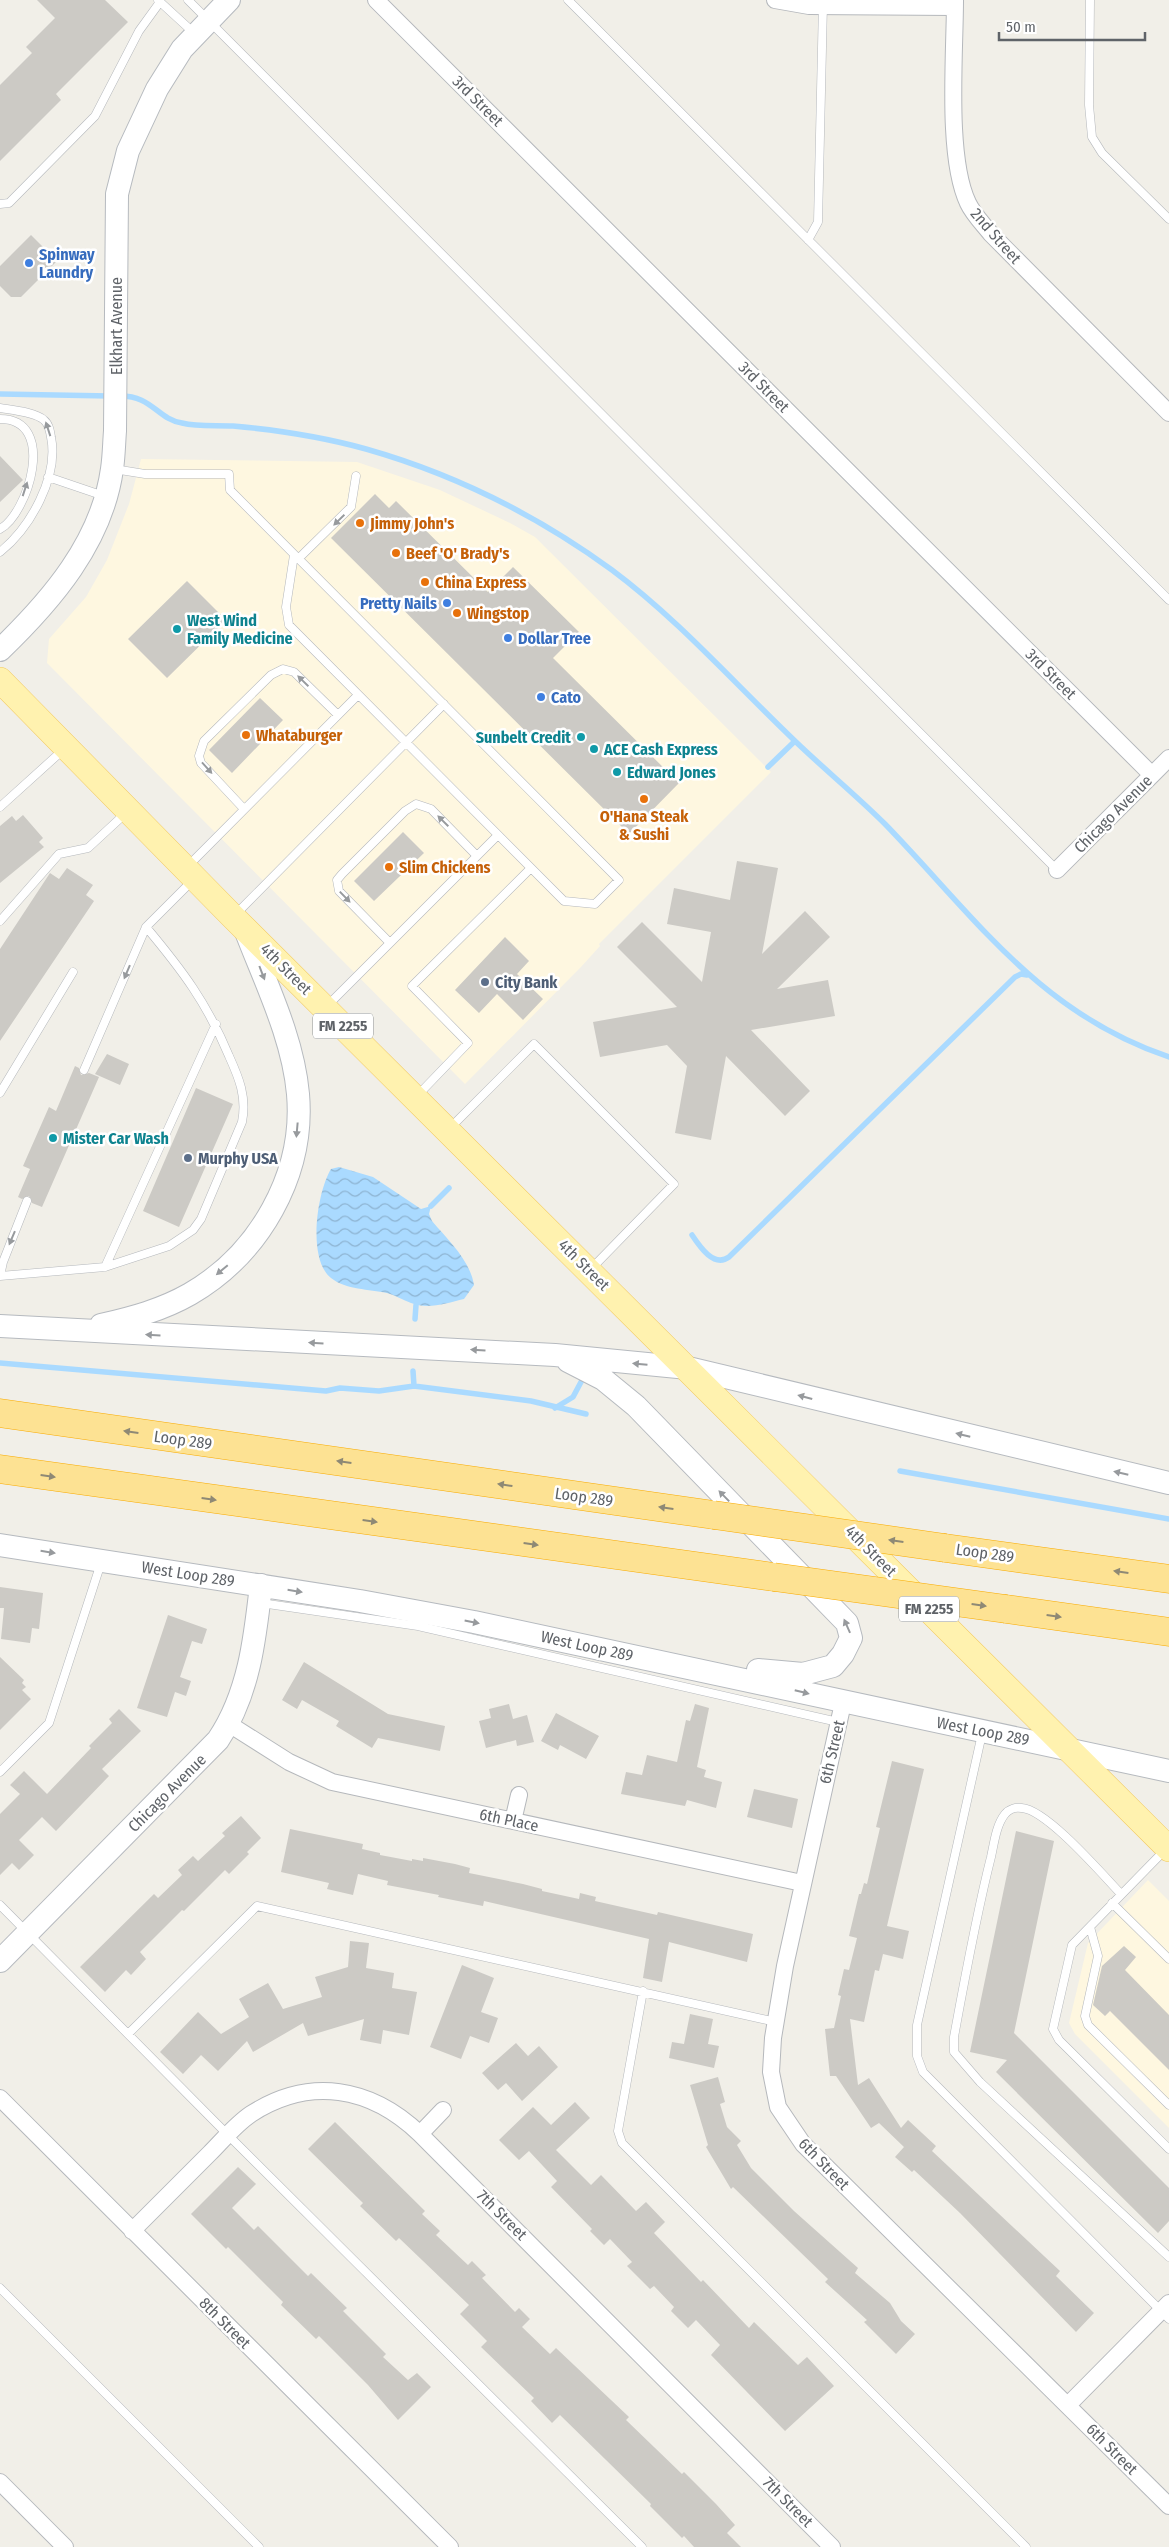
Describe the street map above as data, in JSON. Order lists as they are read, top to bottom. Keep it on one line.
{"streets":{"highway":["Loop 289"],"main road":["Elkhart Avenue","Chicago Avenue","4th Street","FM 2255","West Loop 289"],"street":["3rd Street","2nd Street","6th Street","6th Place","7th Street","8th Street"]},"crossings":[["3rd Street","Chicago Avenue"],["Chicago Avenue","West Loop 289"],["Chicago Avenue","6th Place"],["4th Street","West Loop 289"],["West Loop 289","6th Street"],["6th Street","6th Place"],["7th Street","8th Street"]],"one_way":["West Loop 289"],"places":["Spinway Laundry","Jimmy John's","Beef 'O' Brady's","China Express","Pretty Nails","Wingstop","West Wind Family Medicine","Dollar Tree","Cato","Whataburger","Sunbelt Credit","ACE Cash Express","Edward Jones","O'Hana Steak & Sushi","Slim Chickens","City Bank","Mister Car Wash","Murphy USA"],"scale_bar":"50 m"}
